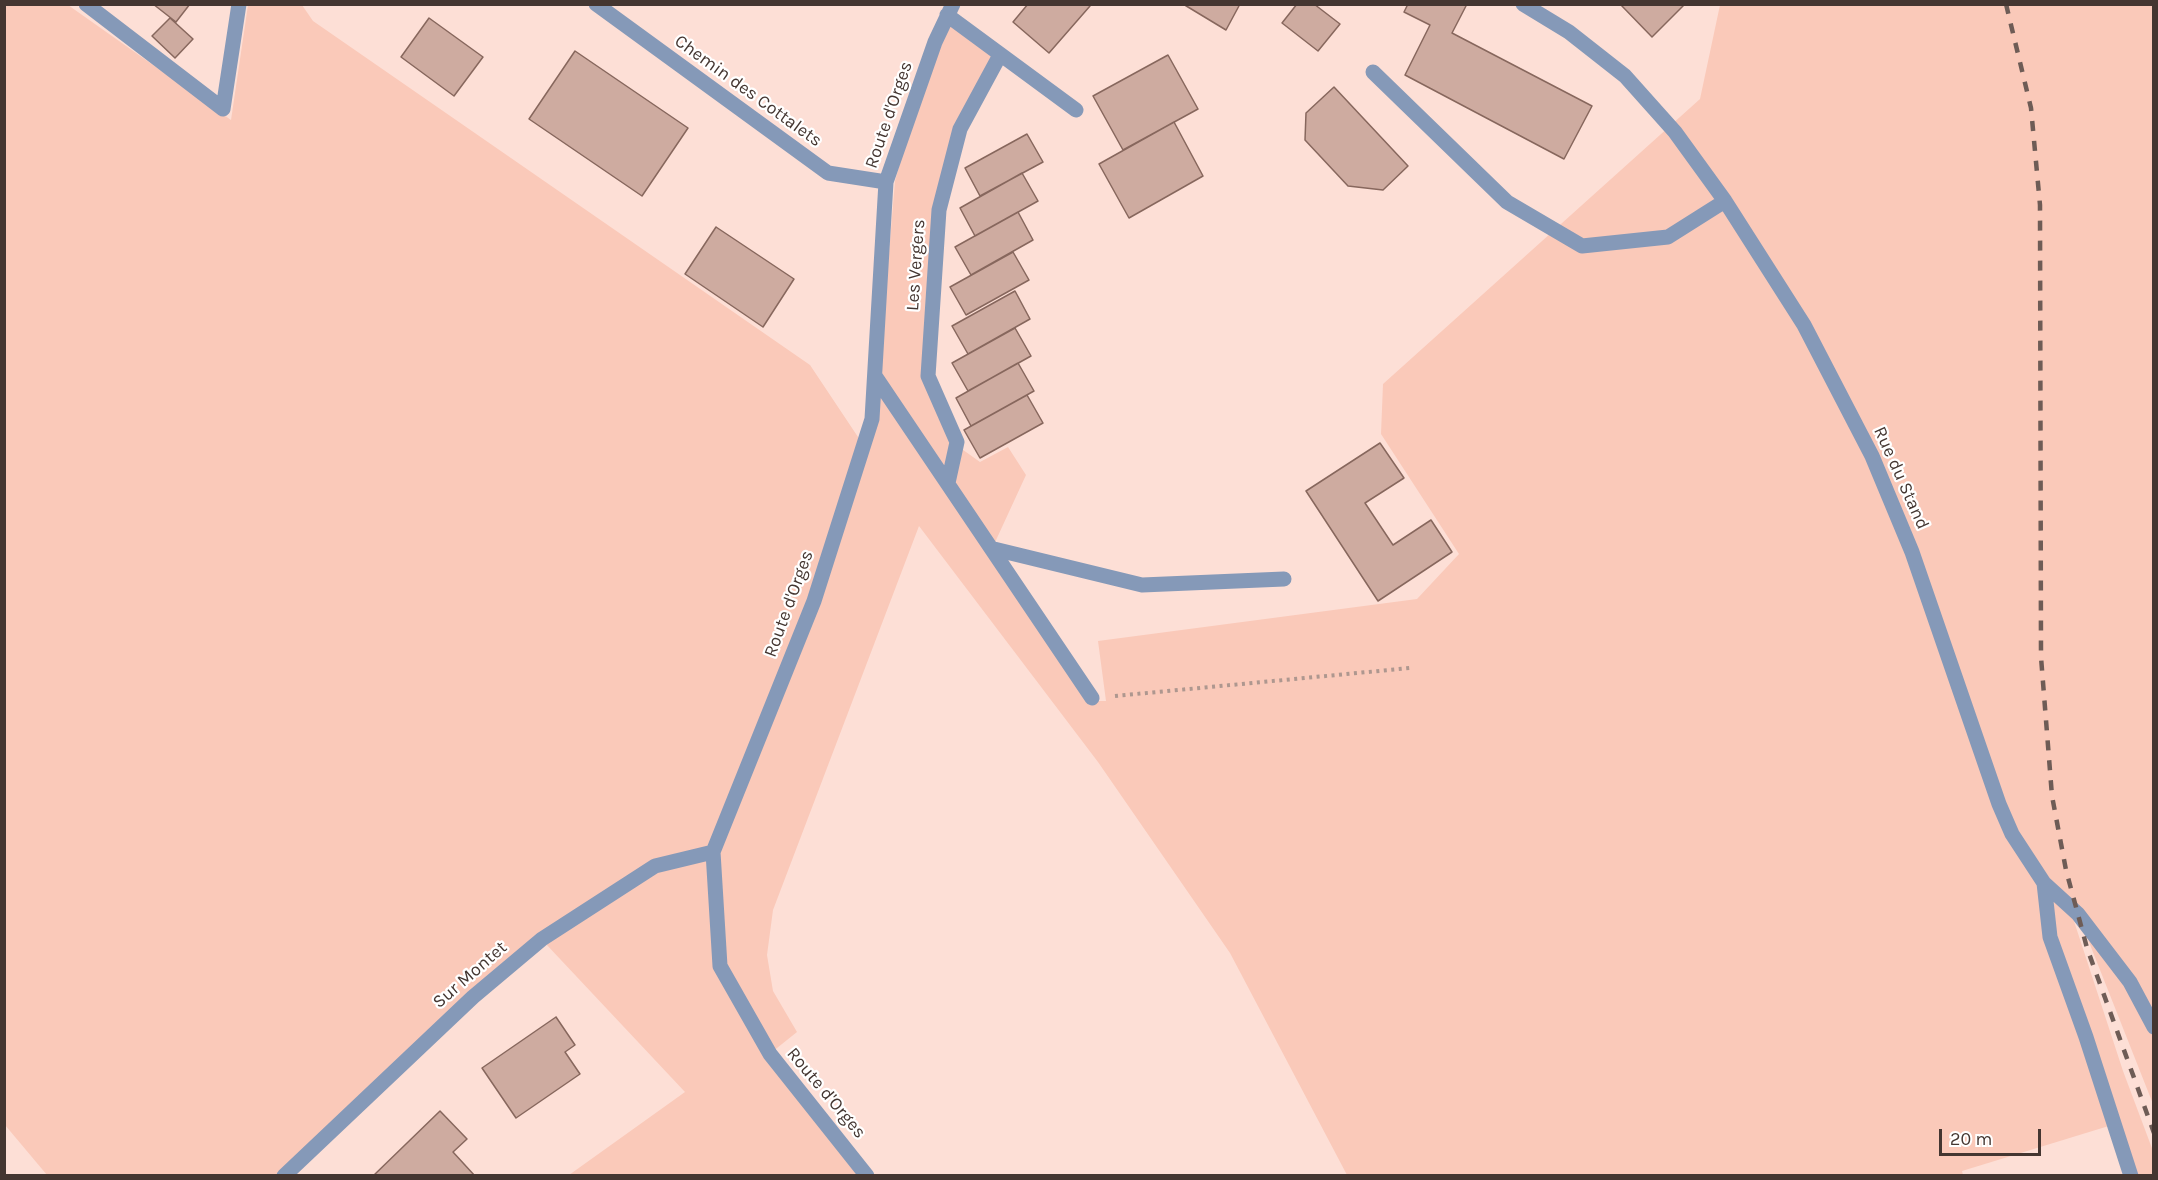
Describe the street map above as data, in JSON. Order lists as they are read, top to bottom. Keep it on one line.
{"streets":{"street":["Chemin des Cottalets","Route d'Orges","Les Vergers","Rue du Stand","Sur Montet"]},"crossings":[["Chemin des Cottalets","Route d'Orges"],["Route d'Orges","Sur Montet"]],"scale_bar":"20 m"}
